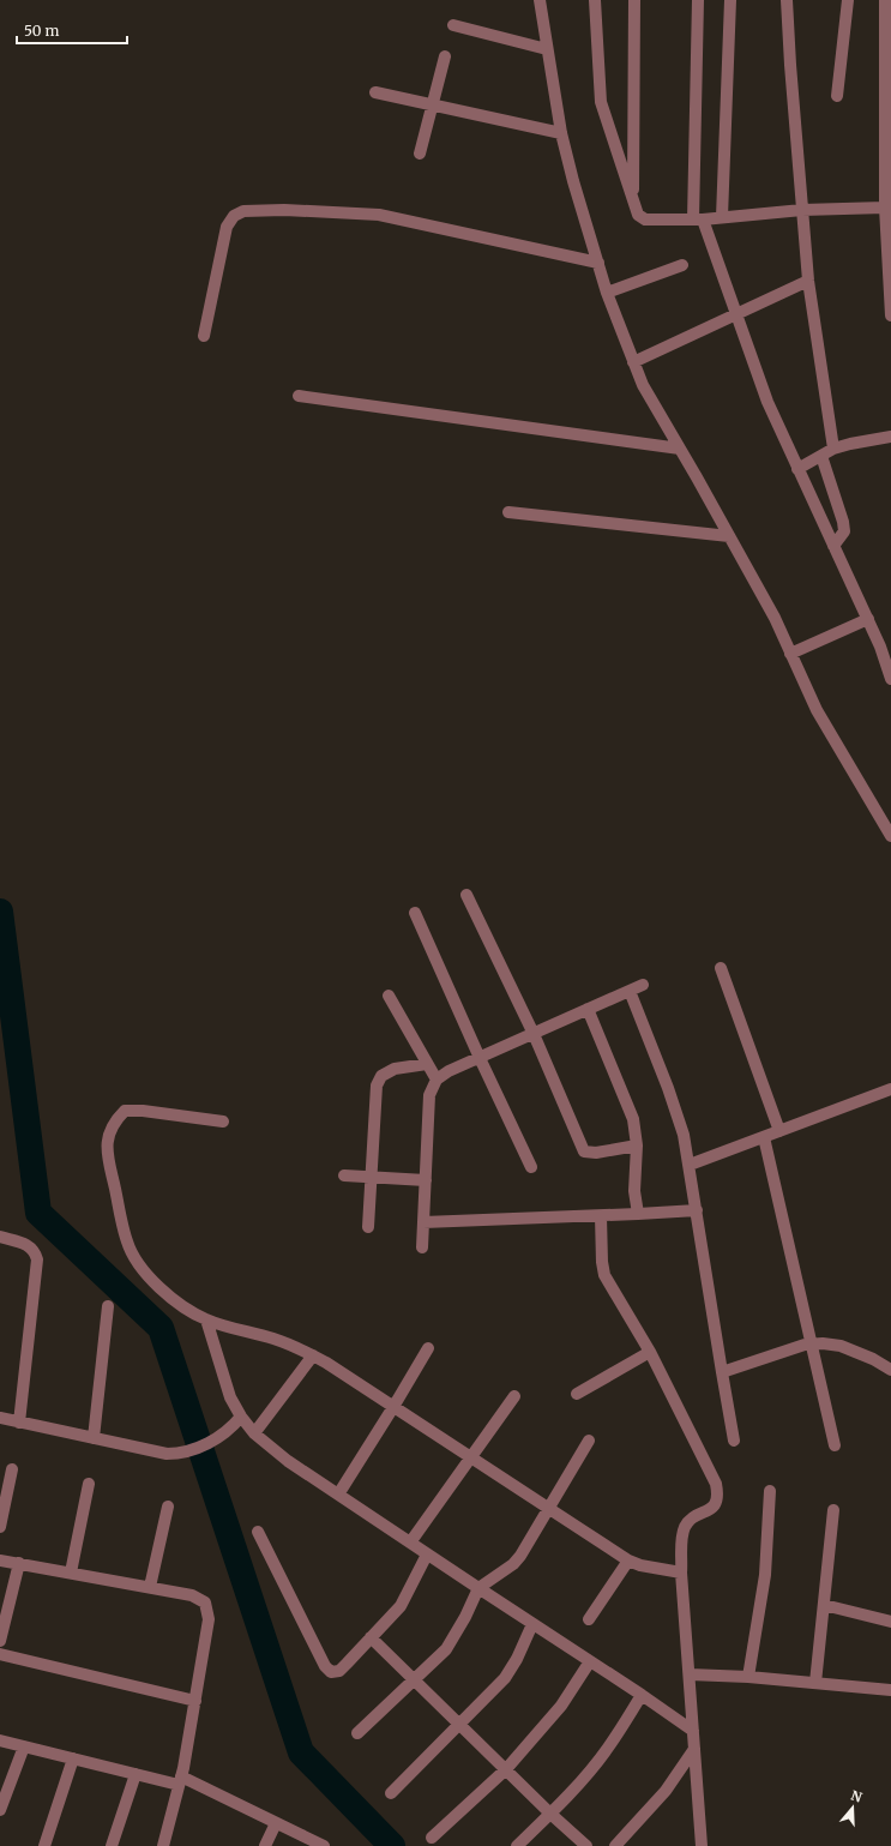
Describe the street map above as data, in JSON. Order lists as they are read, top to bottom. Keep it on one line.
{"scale_bar":"50 m","north":"top"}
